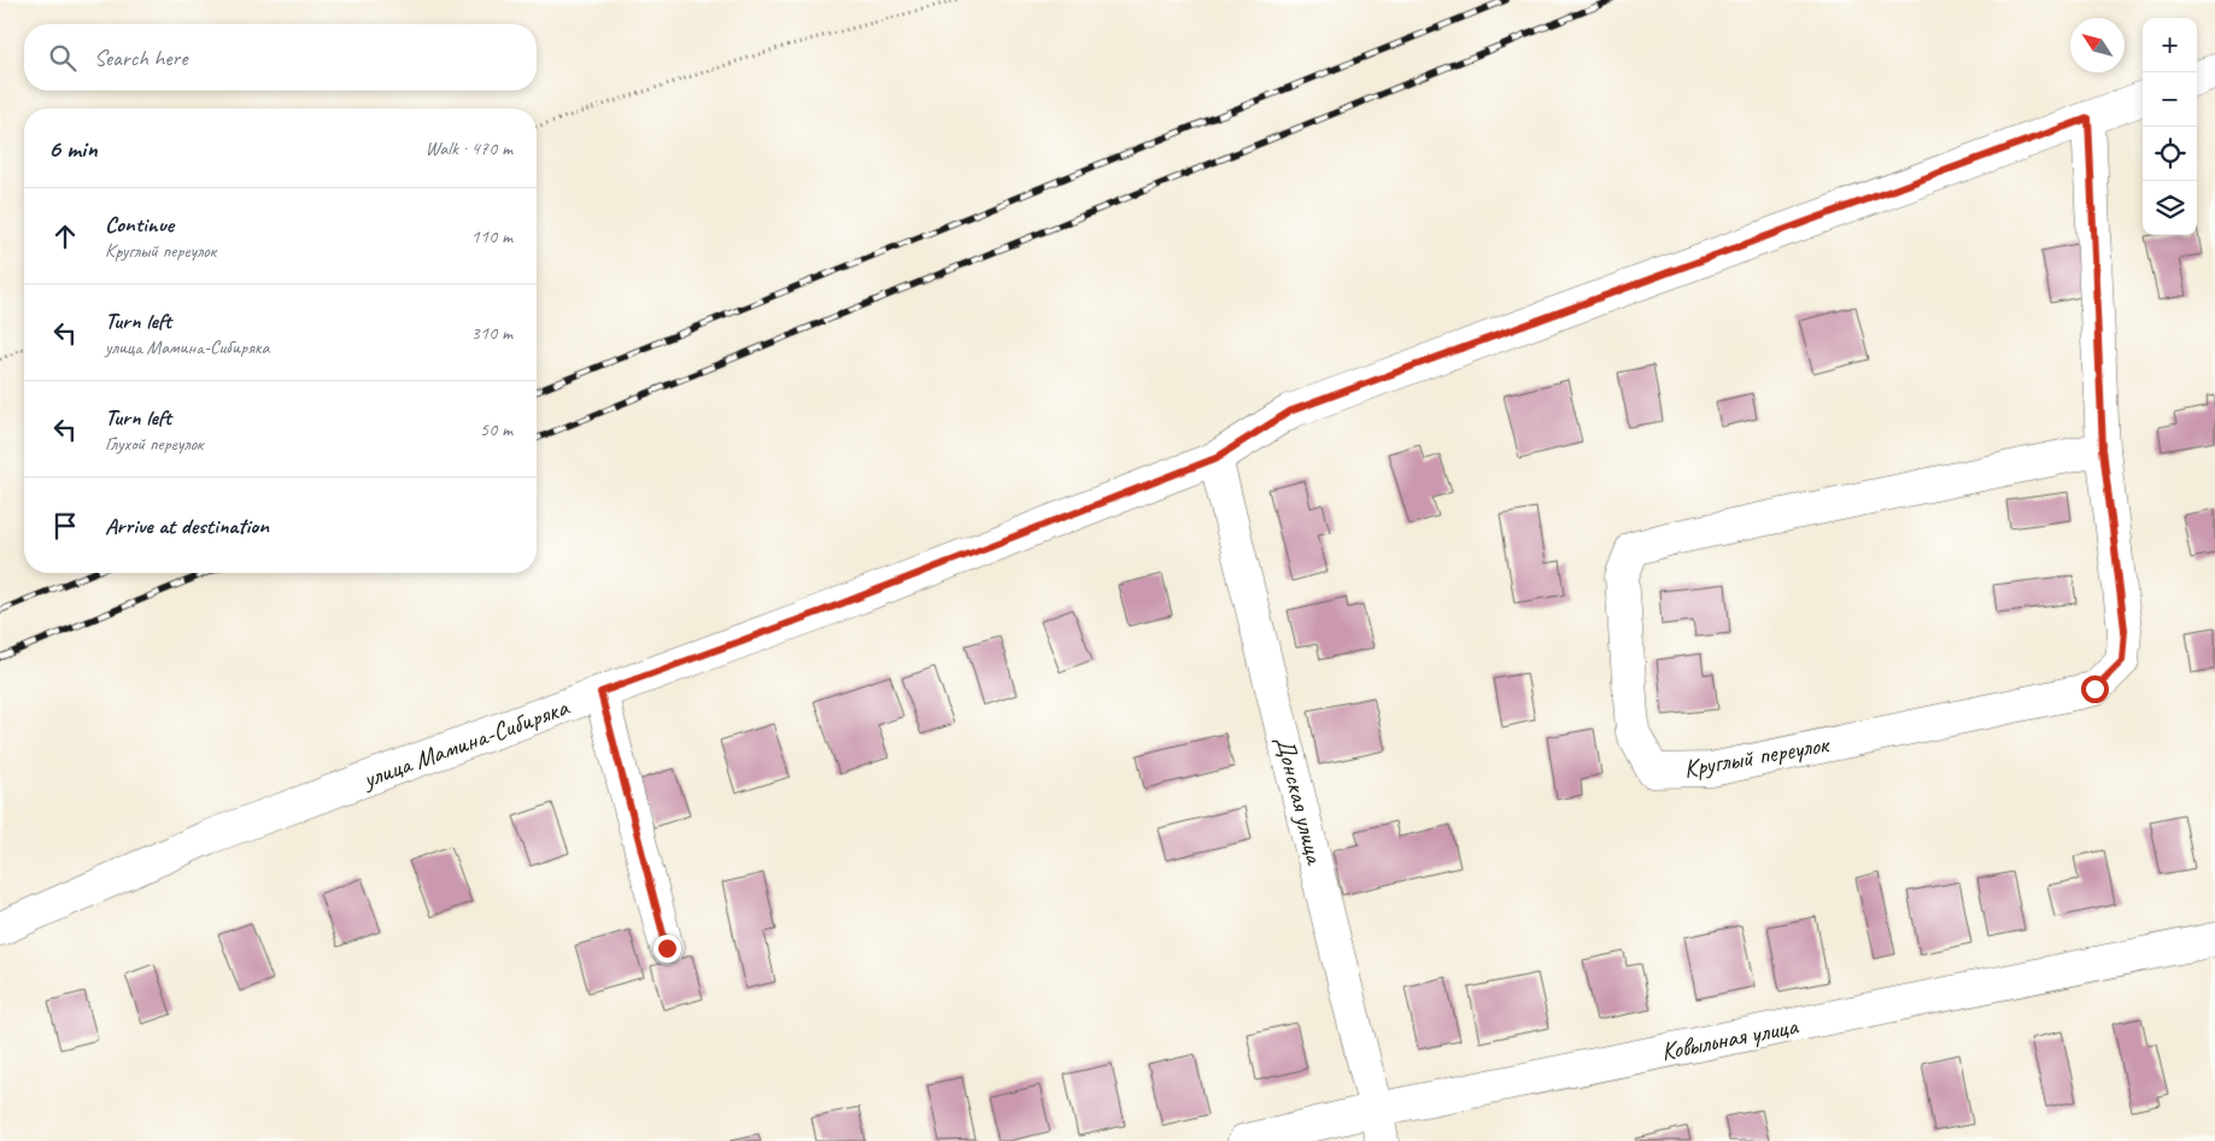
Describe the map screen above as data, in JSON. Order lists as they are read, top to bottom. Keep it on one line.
{"streets":{"street":["улица Мамина-Сибиряка","Круглый переулок","Донская улица","Ковыльная улица"]},"crossings":[["улица Мамина-Сибиряка","Круглый переулок"],["улица Мамина-Сибиряка","Донская улица"],["Донская улица","Ковыльная улица"]],"north":"top left","page":{"map_buttons":["+","−"],"search":"Search here","heading":["6 min","Walk · 470 m"],"list":[["Continue","Круглый переулок","110 m"],["Turn left","улица Мамина-Сибиряка","310 m"],["Turn left","Глухой переулок","50 m"],"Arrive at destination"]}}
